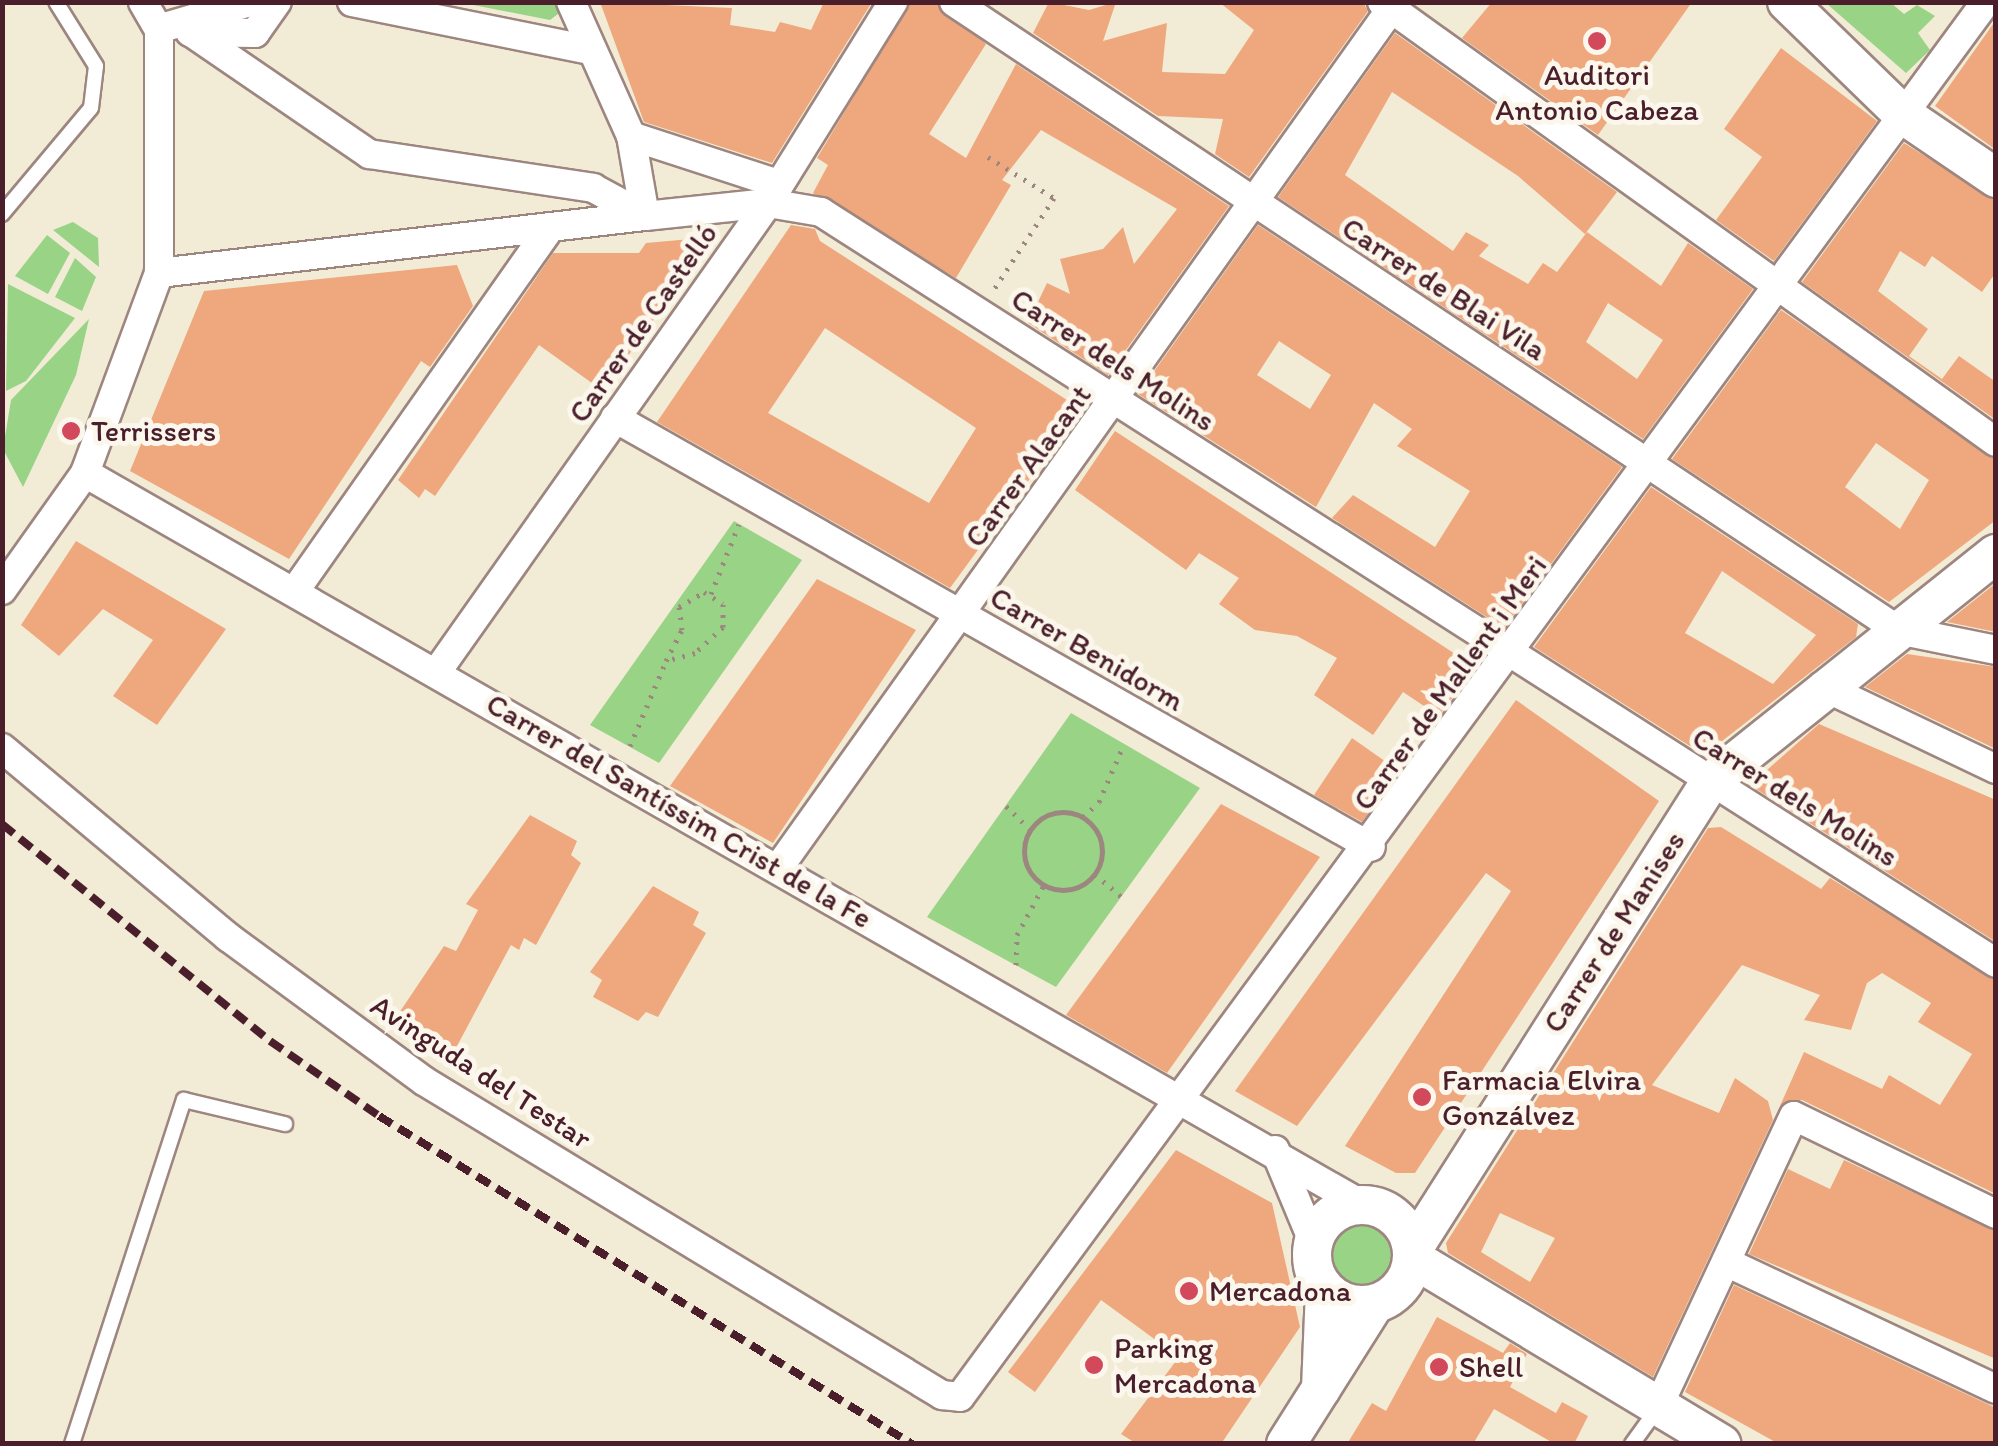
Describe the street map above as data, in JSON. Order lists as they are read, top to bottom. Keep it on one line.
{"streets":{"street":["Carrer de Blai Vila","Carrer de Castelló","Carrer dels Molins","Carrer Alacant","Carrer Benidorm","Carrer de Mallent i Meri","Carrer del Santíssim Crist de la Fe","Carrer de Manises","Avinguda del Testar"]},"crossings":[["Carrer de Blai Vila","Carrer Alacant"],["Carrer de Blai Vila","Carrer de Mallent i Meri"],["Carrer de Blai Vila","Carrer de Manises"],["Carrer de Castelló","Carrer dels Molins"],["Carrer de Castelló","Carrer Benidorm"],["Carrer de Castelló","Carrer del Santíssim Crist de la Fe"],["Carrer dels Molins","Carrer Alacant"],["Carrer dels Molins","Carrer de Mallent i Meri"],["Carrer dels Molins","Carrer de Manises"],["Carrer Alacant","Carrer Benidorm"],["Carrer Alacant","Carrer del Santíssim Crist de la Fe"],["Carrer Benidorm","Carrer de Mallent i Meri"],["Carrer de Mallent i Meri","Carrer del Santíssim Crist de la Fe"],["Carrer de Mallent i Meri","Avinguda del Testar"],["Carrer del Santíssim Crist de la Fe","Carrer de Manises"]],"places":["Auditori Antonio Cabeza","Terrissers","Farmacia Elvira Gonzálvez","Mercadona","Parking Mercadona","Shell"]}
